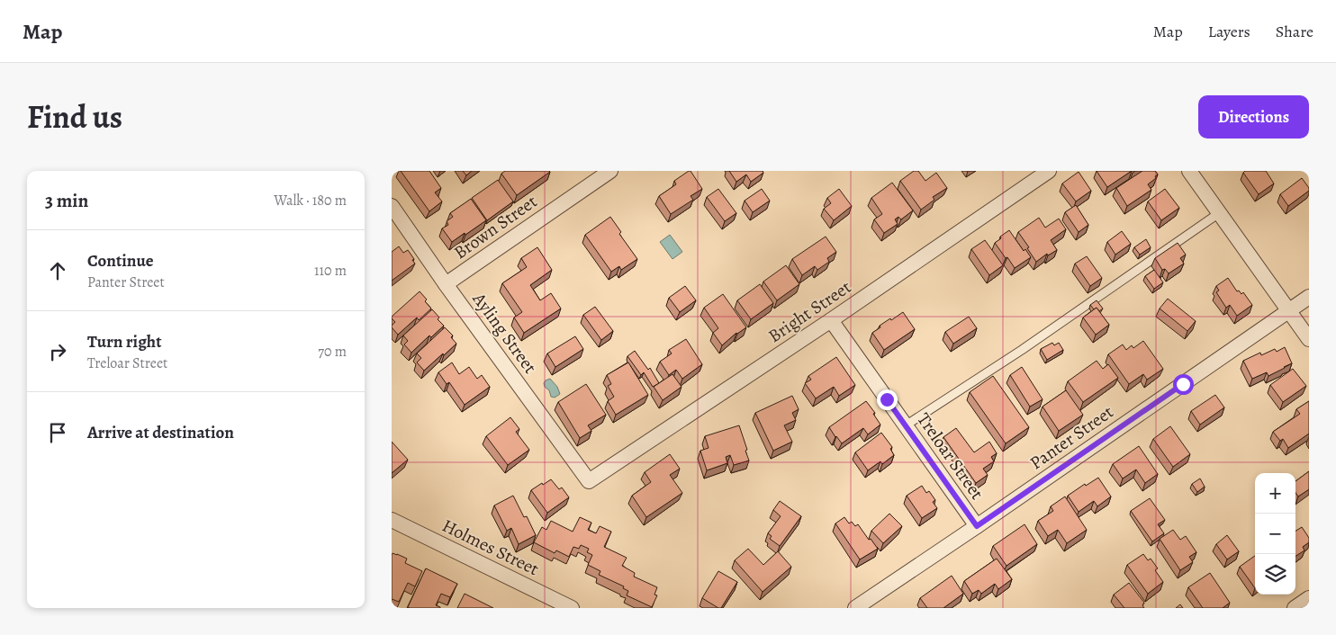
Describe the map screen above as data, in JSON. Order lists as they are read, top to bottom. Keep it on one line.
{"streets":{"street":["Brown Street","Bright Street","Ayling Street","Panter Street","Treloar Street","Holmes Street"]},"crossings":[["Brown Street","Ayling Street"],["Bright Street","Ayling Street"],["Bright Street","Treloar Street"],["Panter Street","Treloar Street"]],"page":{"header":"Map","nav":["Map","Layers","Share"],"title":"Find us","buttons":"Directions","heading":["3 min","Walk · 180 m"],"list":[["Continue","Panter Street","110 m"],["Turn right","Treloar Street","70 m"],"Arrive at destination"],"map_buttons":["+","−"]}}
